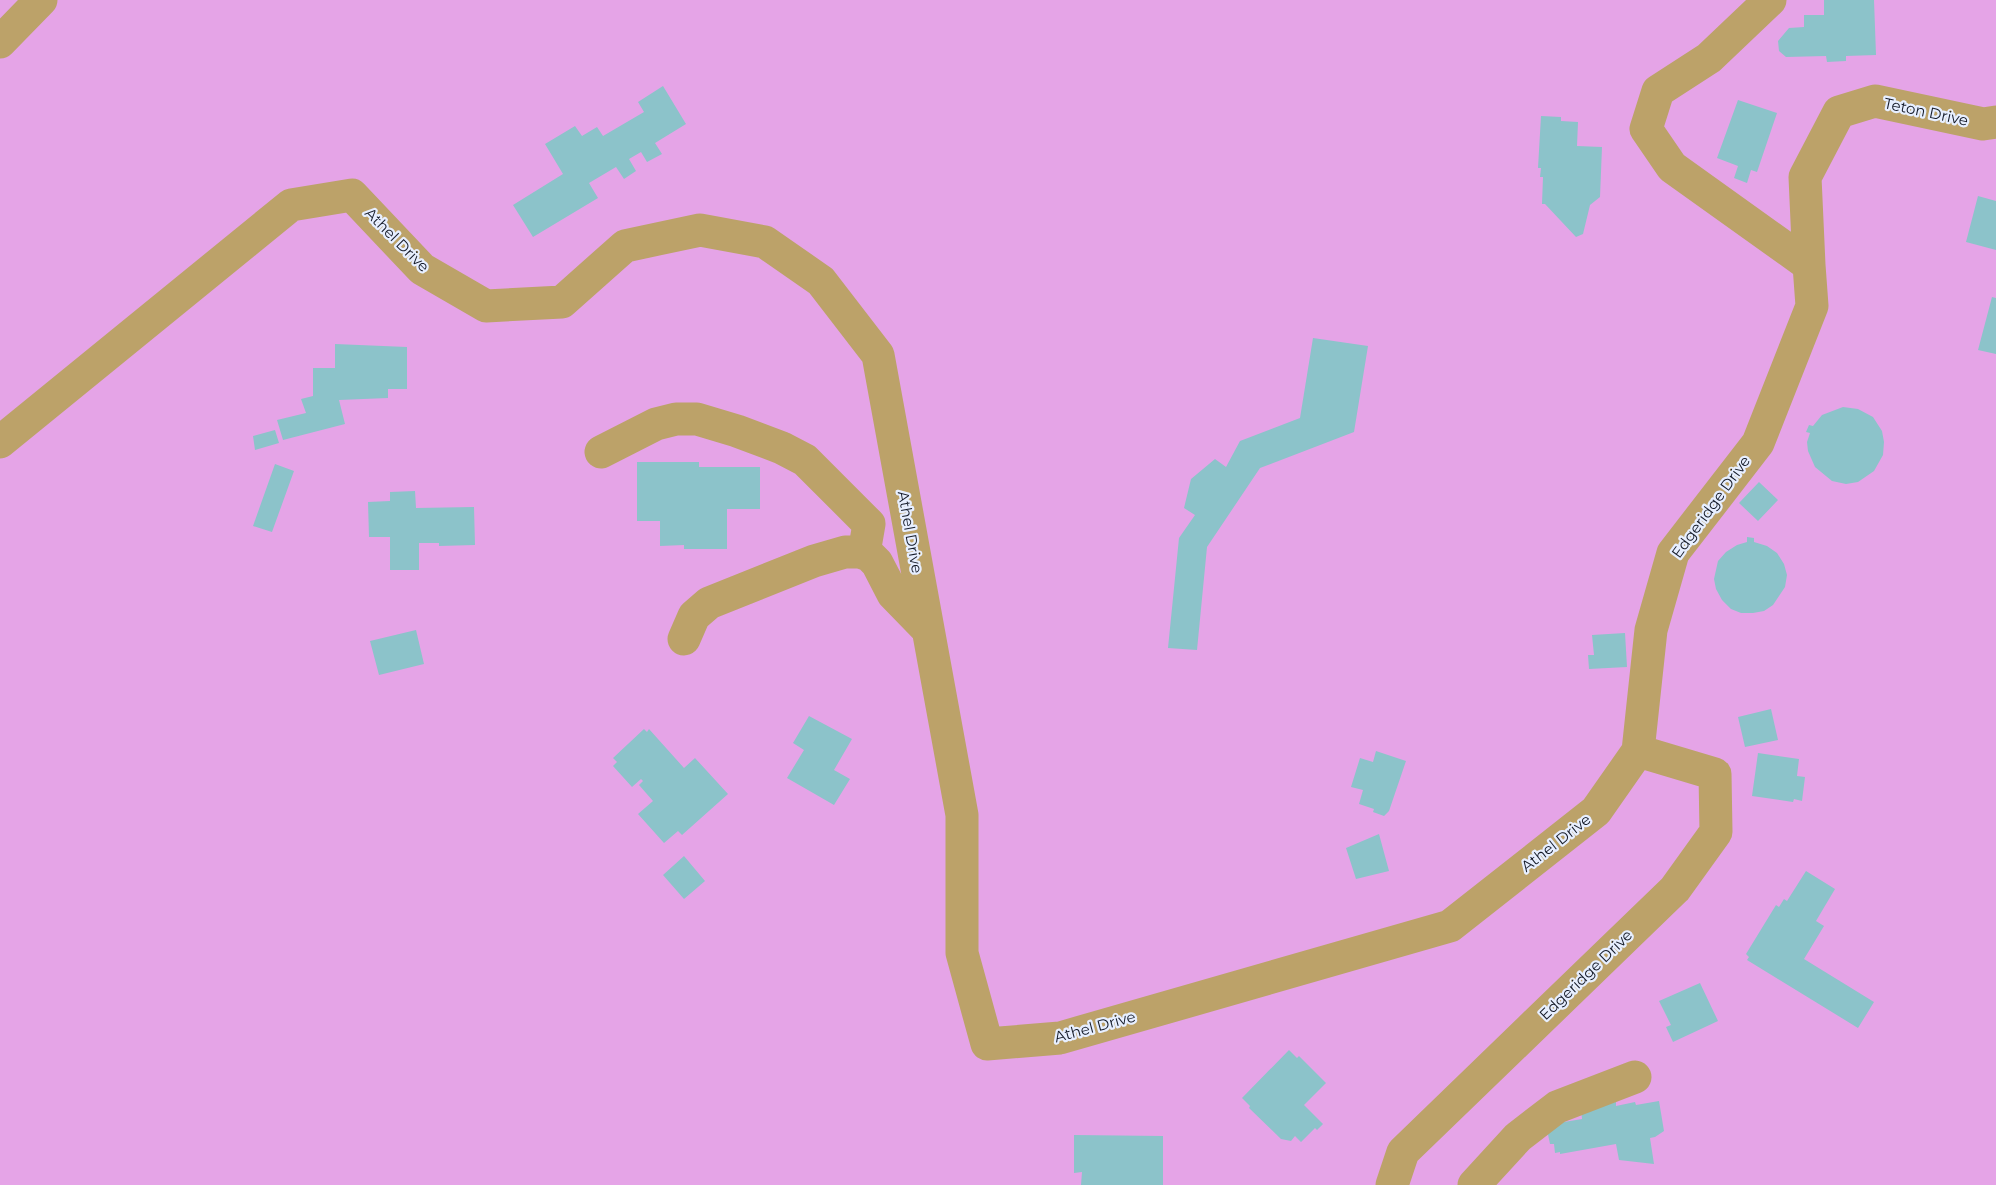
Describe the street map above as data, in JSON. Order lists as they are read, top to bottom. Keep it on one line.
{"streets":{"street":["Teton Drive","Athel Drive","Edgeridge Drive"]},"crossings":[["Teton Drive","Edgeridge Drive"],["Athel Drive","Edgeridge Drive"]]}
